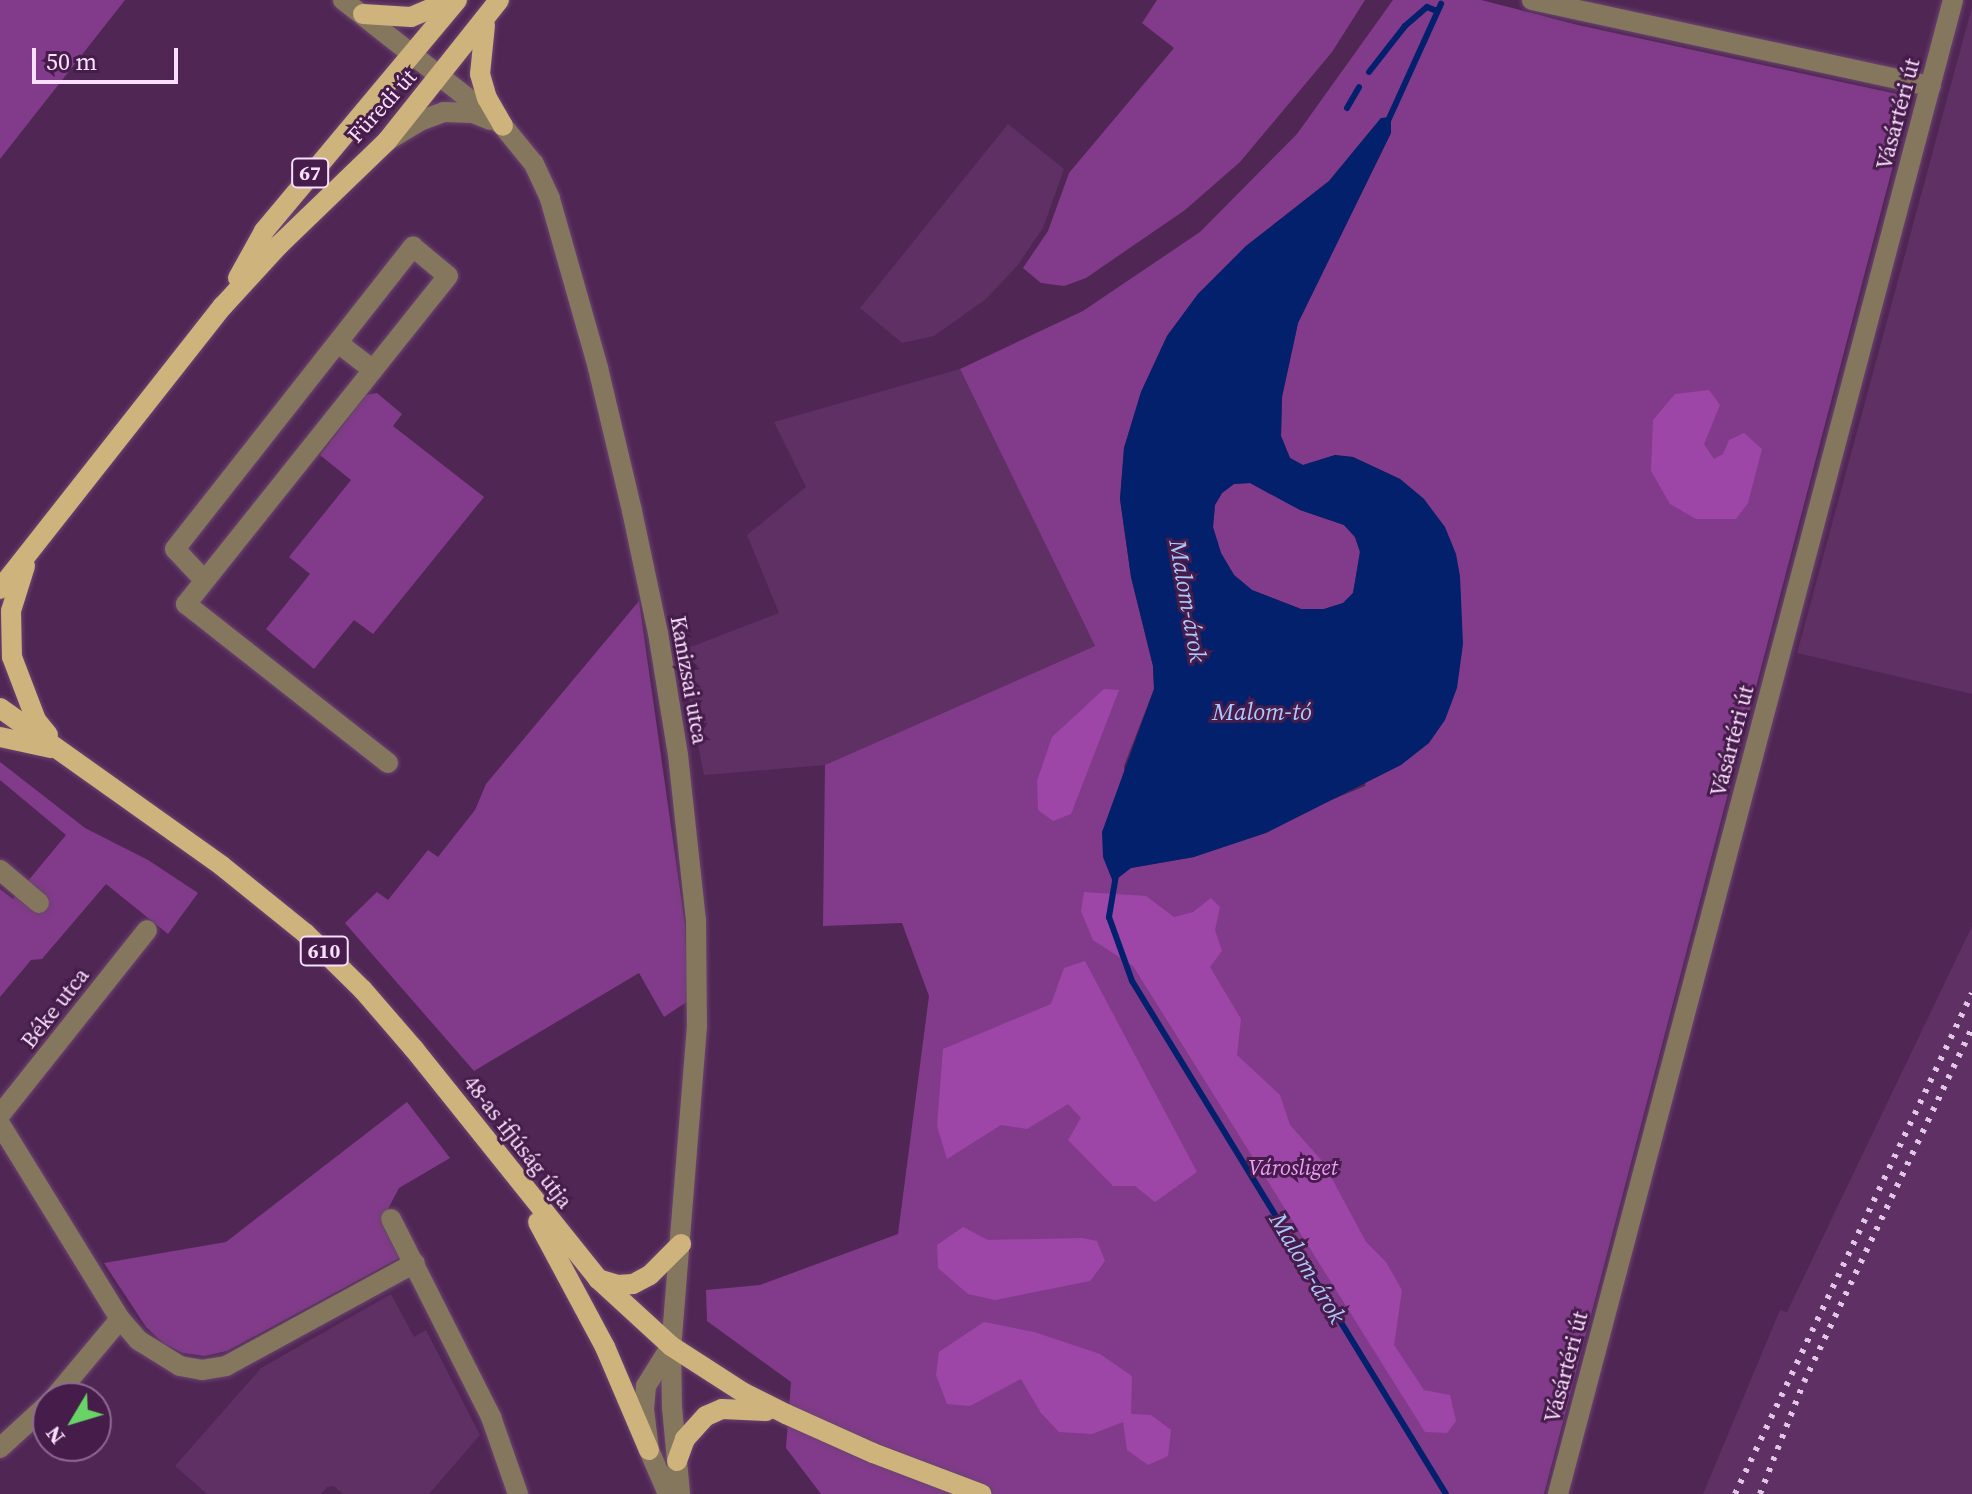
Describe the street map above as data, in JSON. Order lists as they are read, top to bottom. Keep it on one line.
{"streets":{"main road":["Füredi út","67","610","48-as ifjúság útja"],"street":["Vásártéri út","Kanizsai utca","Béke utca"]},"crossings":[["Füredi út","67"],["Füredi út","Kanizsai utca"],["67","Kanizsai utca"],["Kanizsai utca","48-as ifjúság útja"],["610","48-as ifjúság útja"]],"water":["Malom-árok","Malom-tó"],"parks":["Városliget"],"scale_bar":"50 m","north":"bottom left"}
